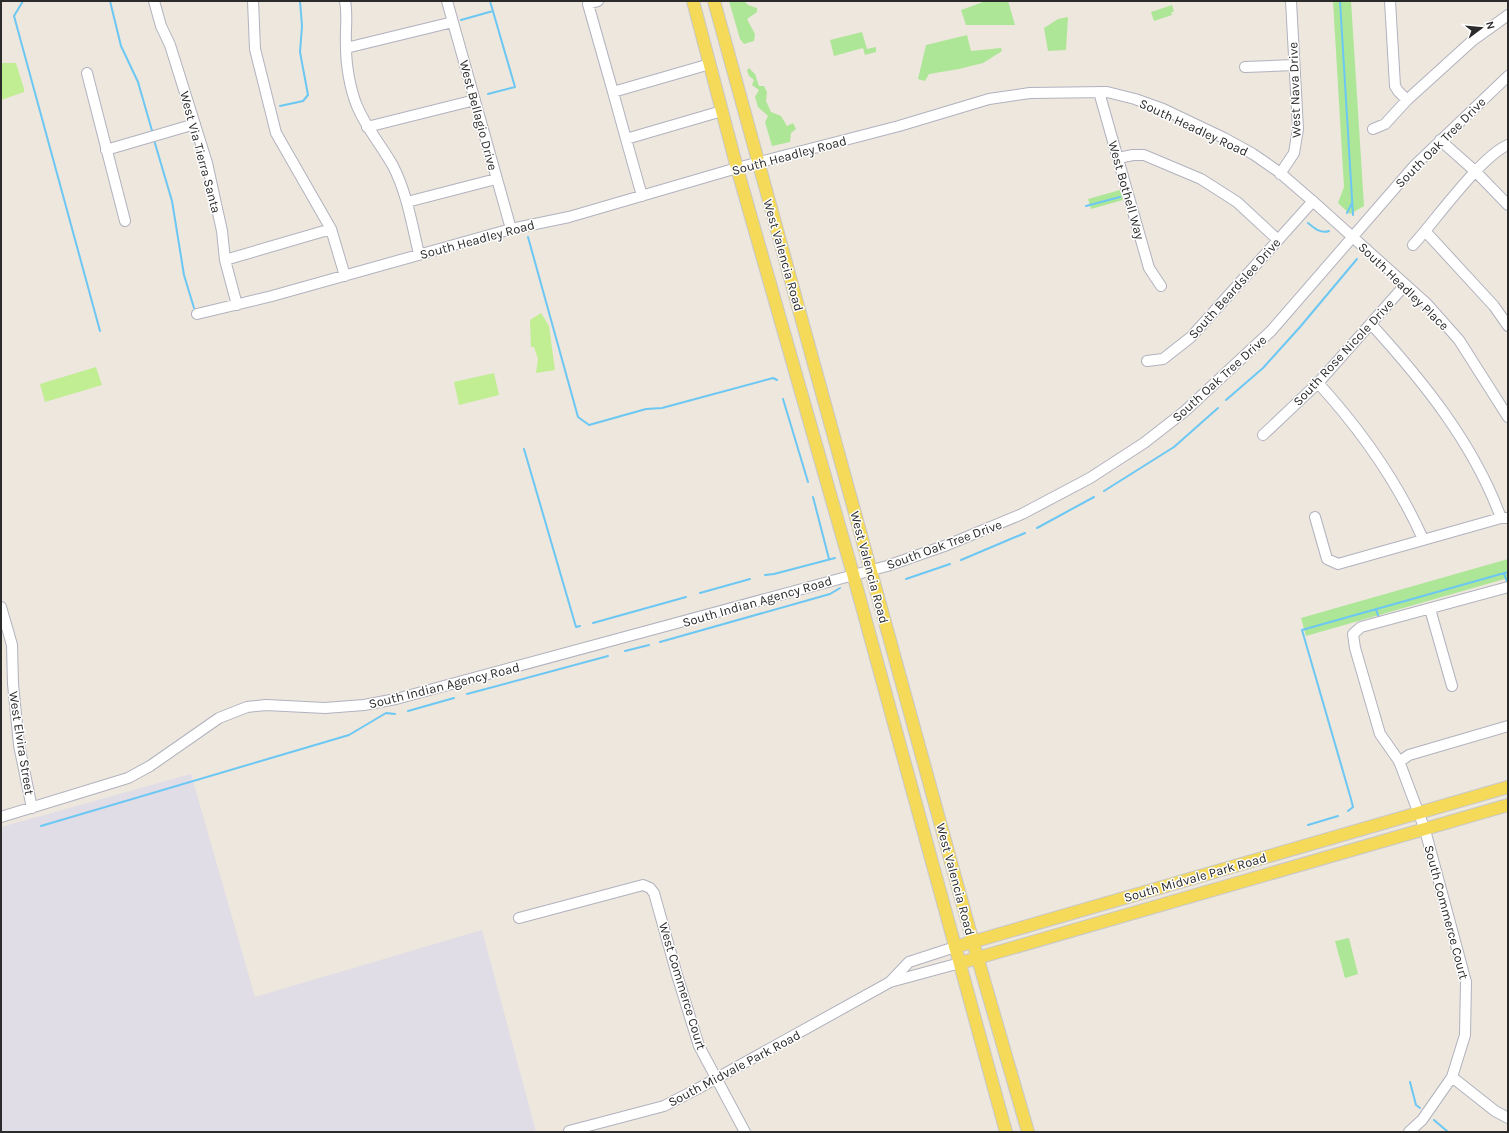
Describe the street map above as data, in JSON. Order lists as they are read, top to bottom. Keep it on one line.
{"streets":{"main road":["West Valencia Road","South Midvale Park Road"],"street":["West Nava Drive","West Bellagio Drive","South Headley Road","South Oak Tree Drive","West Via Tierra Santa","West Bothell Way","South Headley Place","South Beardslee Drive","South Rose Nicole Drive","South Indian Agency Road","West Elvira Street","South Commerce Court","West Commerce Court"]},"crossings":[["West Nava Drive","South Headley Road"],["West Bellagio Drive","South Headley Road"],["South Headley Road","South Oak Tree Drive"],["South Headley Road","West Via Tierra Santa"],["South Headley Road","West Bothell Way"],["South Headley Road","West Valencia Road"],["South Headley Road","South Headley Place"],["South Headley Road","South Beardslee Drive"],["South Oak Tree Drive","West Valencia Road"],["South Oak Tree Drive","South Headley Place"],["South Oak Tree Drive","South Indian Agency Road"],["West Valencia Road","South Indian Agency Road"],["West Valencia Road","South Midvale Park Road"],["South Headley Place","South Rose Nicole Drive"],["South Indian Agency Road","West Elvira Street"],["South Midvale Park Road","South Commerce Court"],["South Midvale Park Road","West Commerce Court"]],"north":"right"}
